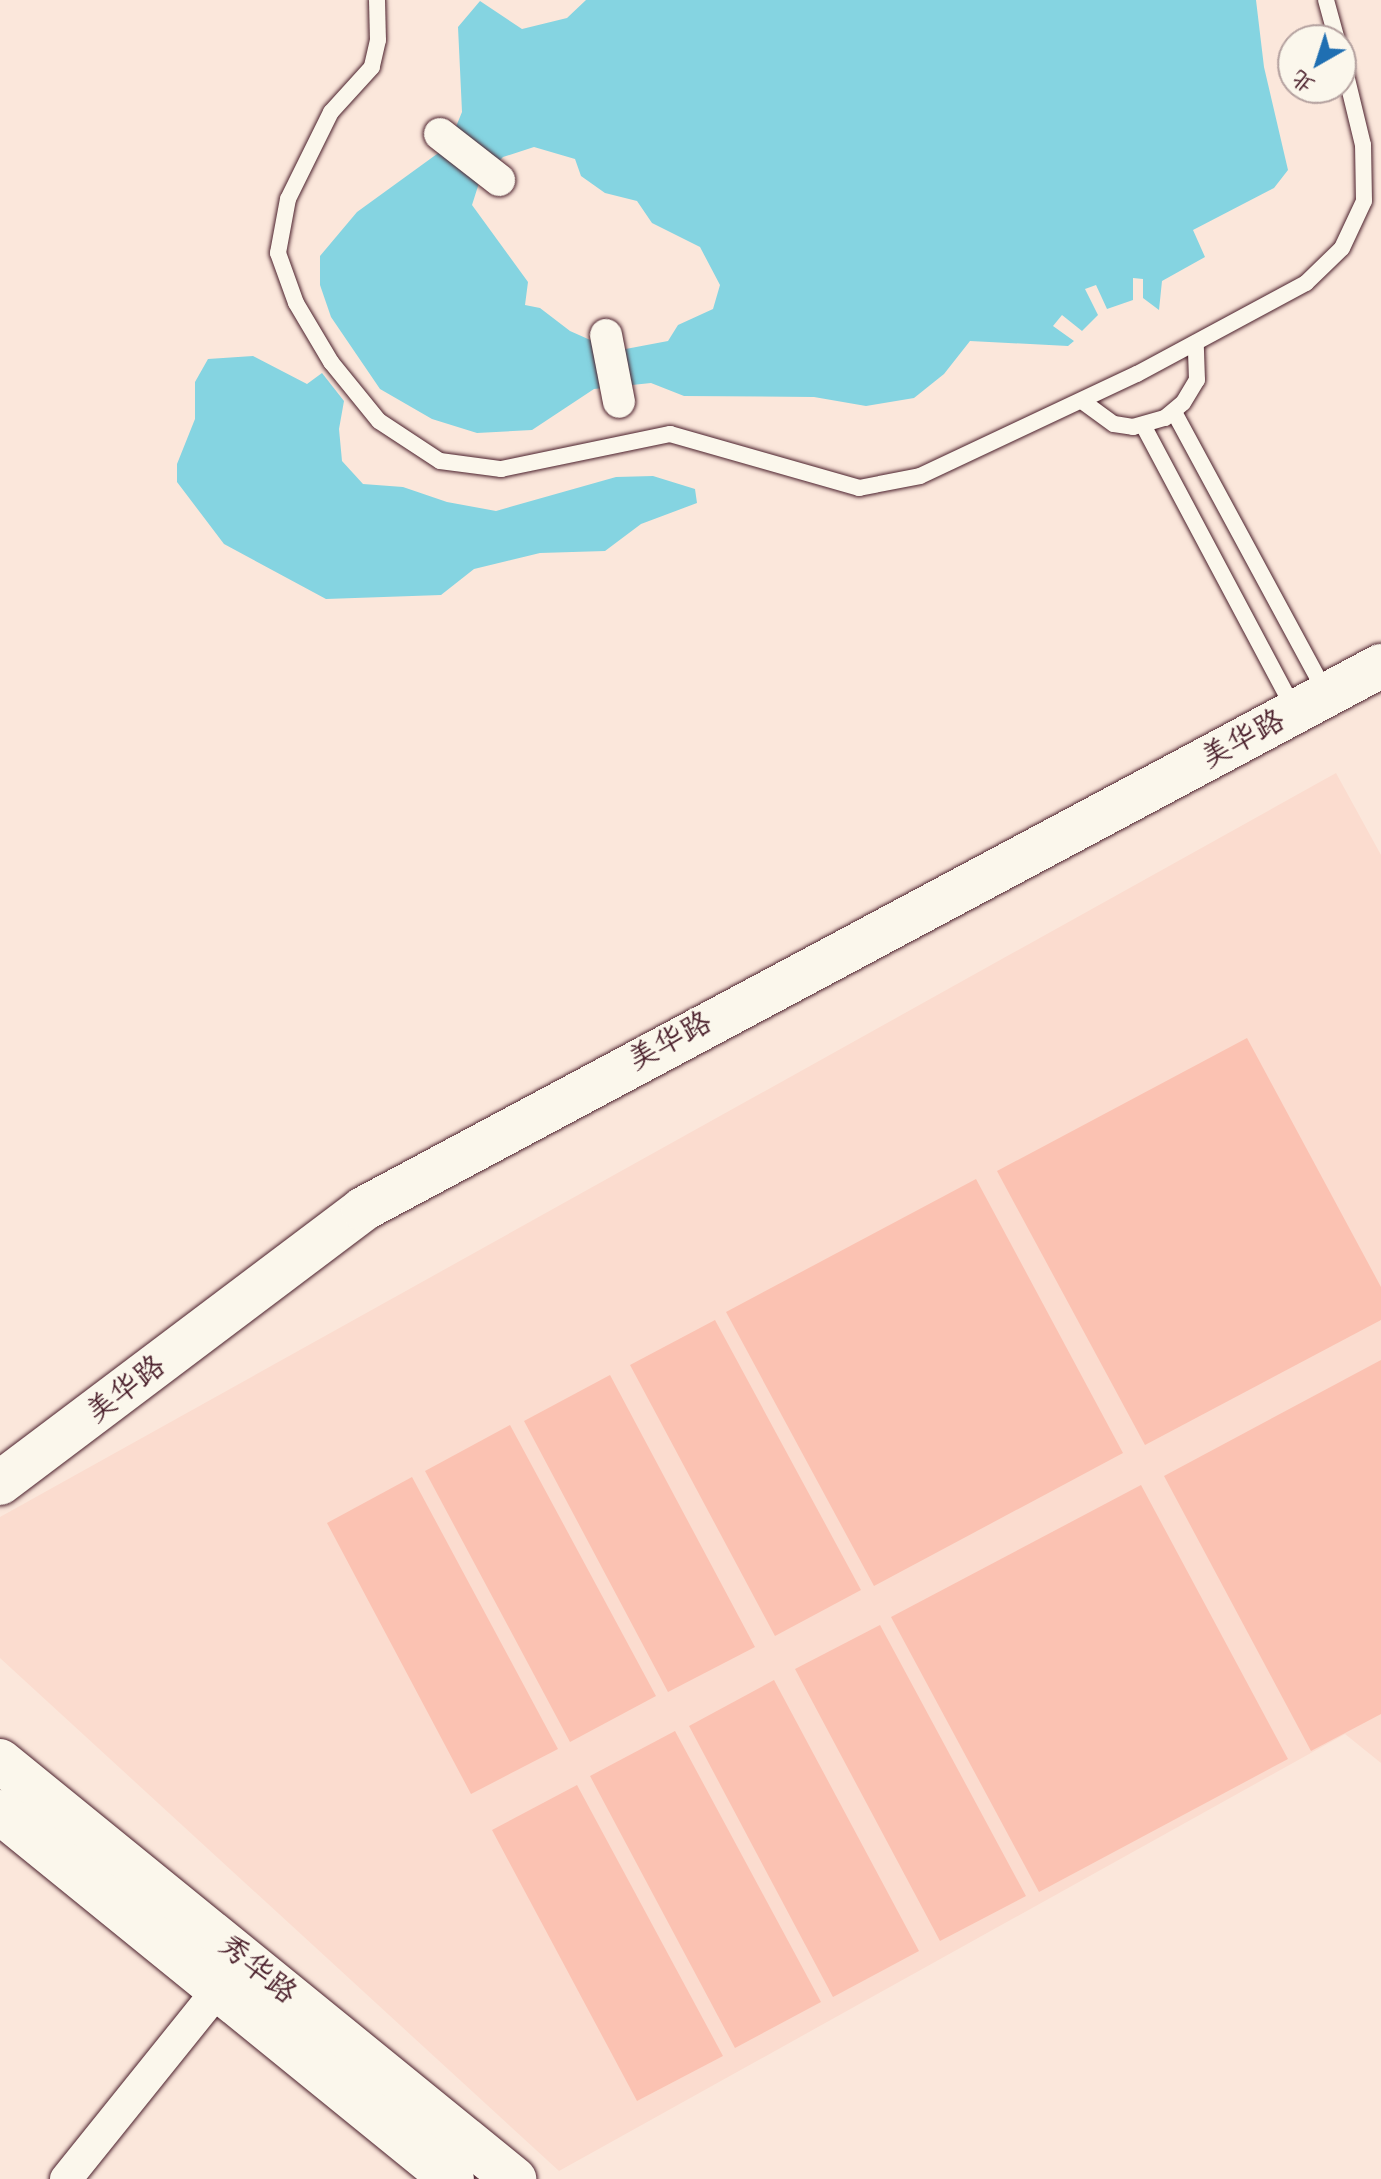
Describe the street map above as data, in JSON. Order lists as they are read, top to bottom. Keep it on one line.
{"streets":{"street":["美华路","秀华路"]},"north":"bottom left"}
